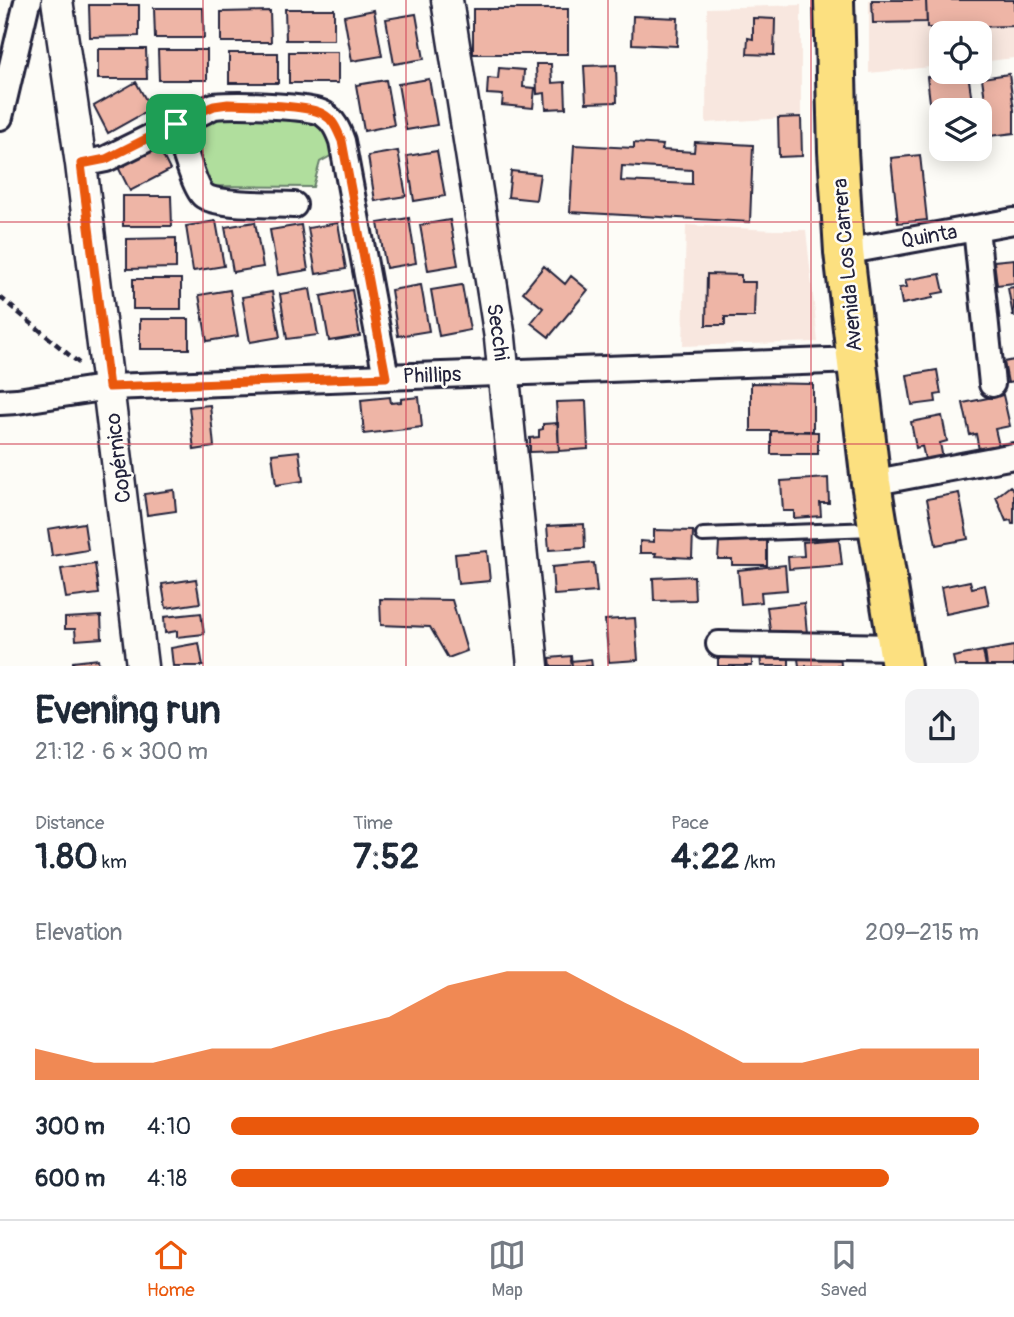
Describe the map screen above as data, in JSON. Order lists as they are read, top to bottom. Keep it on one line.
{"streets":{"main road":["Avenida Los Carrera"],"street":["Quinta","Secchi","Phillips","Copérnico"]},"crossings":[["Quinta","Avenida Los Carrera"],["Avenida Los Carrera","Phillips"],["Secchi","Phillips"],["Phillips","Copérnico"]],"page":{"heading":["Evening run","21:12 · 6 × 300 m"],"stats":[["Distance","1.80 km"],["Time","7:52"],["Pace","4:22 /km"]],"chart":["Elevation","209–215 m"],"list":[{"name":"300 m","note":"4:10"},{"name":"600 m","note":"4:18"}],"tabs":["Home","Map","Saved"]}}
